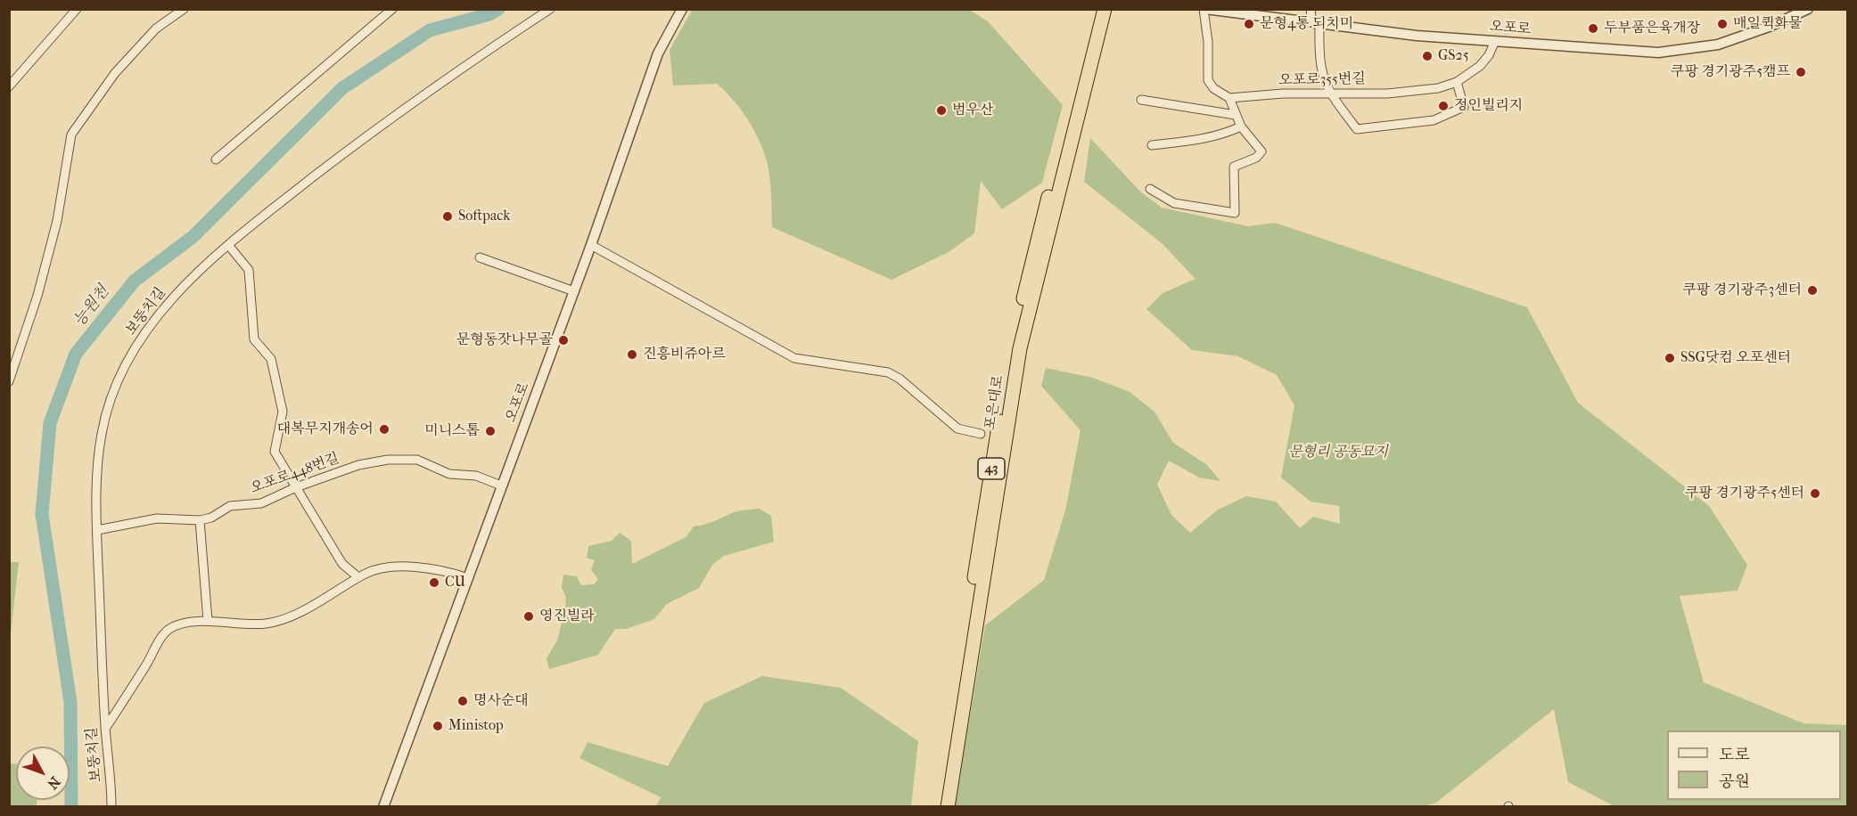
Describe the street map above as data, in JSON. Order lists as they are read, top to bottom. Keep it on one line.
{"streets":{"highway":["포은대로","43"],"street":["오포로","오포로355번길","보뚱치길","오포로448번길"]},"crossings":[["오포로","오포로355번길"],["오포로","오포로448번길"],["보뚱치길","오포로448번길"],["포은대로","43"]],"water":["능원천"],"parks":["문형리 공동묘지"],"places":["문형4통.되치미","매일퀵화물","두부품은육개장","GS25","쿠팡 경기광주5캠프","정인빌리지","범우산","Softpack","쿠팡 경기광주3센터","문형동잣나무골","진흥비쥬아르","SSG닷컴 오포센터","대복무지개송어","미니스톱","쿠팡 경기광주5센터","CU","영진빌라","명사순대","Ministop"],"legend":["도로","공원"],"north":"bottom right"}
